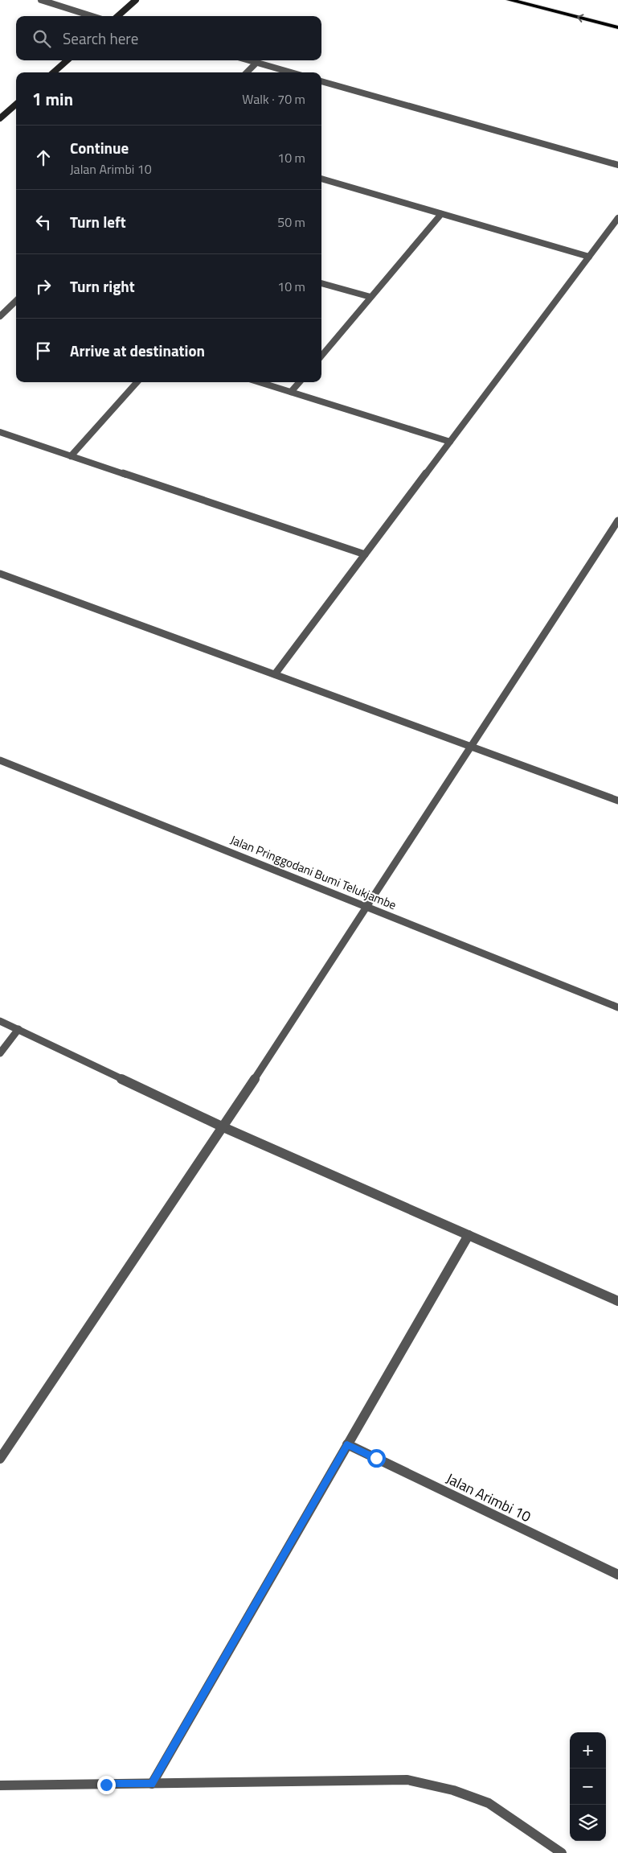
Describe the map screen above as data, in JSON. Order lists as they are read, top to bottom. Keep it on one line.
{"streets":{"street":["Jalan Pringgodani Bumi Telukjambe","Jalan Arimbi 10"]},"page":{"search":"Search here","heading":["1 min","Walk · 70 m"],"list":[["Continue","Jalan Arimbi 10","10 m"],["Turn left","50 m"],["Turn right","10 m"],"Arrive at destination"],"map_buttons":["+","−"]}}
